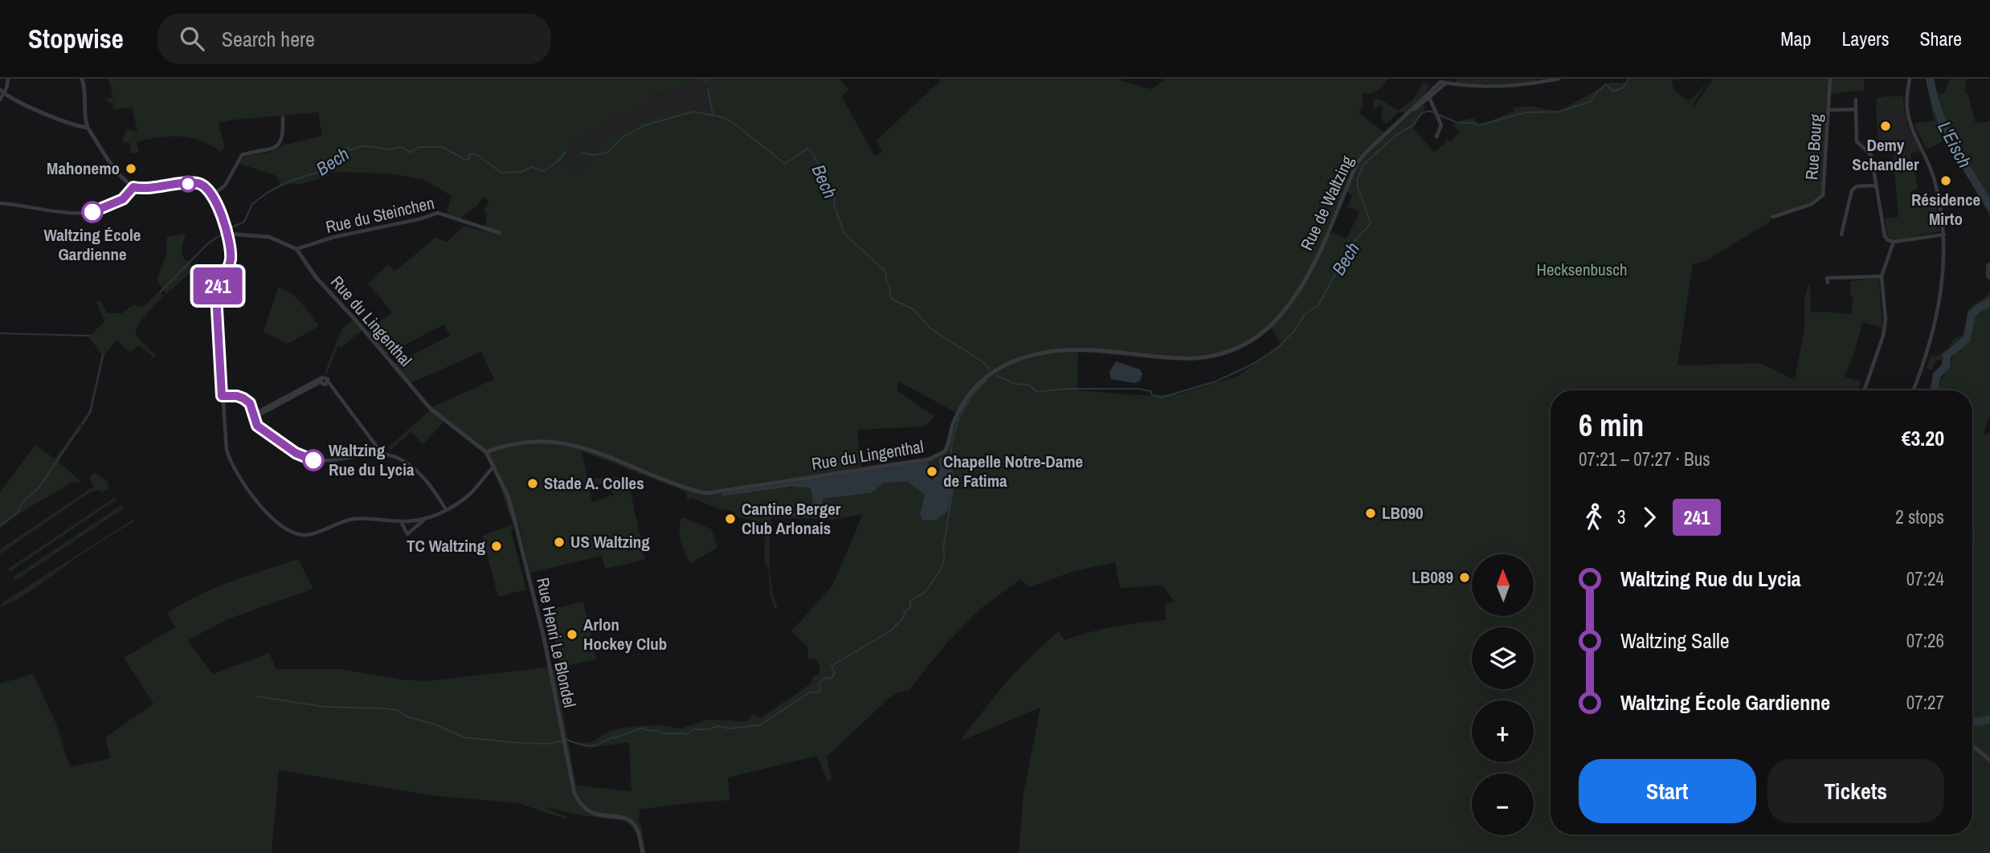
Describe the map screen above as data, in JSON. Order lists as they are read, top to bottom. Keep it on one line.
{"streets":{"street":["Rue Bourg","Rue de Waltzing","Rue du Steinchen","Rue du Lingenthal","Rue Henri Le Blondel"]},"crossings":[["Rue de Waltzing","Rue du Lingenthal"],["Rue du Steinchen","Rue du Lingenthal"],["Rue du Lingenthal","Rue Henri Le Blondel"]],"water":["L'Eisch","Bech"],"parks":["Hecksenbusch"],"places":["Demy Schandler","Mahonemo","Résidence Mirto","Waltzing École Gardienne","Waltzing Rue du Lycia","Chapelle Notre-Dame de Fatima","Stade A. Colles","LB090","Cantine Berger Club Arlonais","US Waltzing","TC Waltzing","LB089","Arlon Hockey Club"],"lines":["bus line 241"],"north":"top","page":{"header":"Stopwise","search":"Search here","nav":["Map","Layers","Share"],"on_map":"241","heading":["6 min","07:21 – 07:27 · Bus","€3.20"],"legs":["3","241","2 stops"],"list":[{"name":"Waltzing Rue du Lycia","value":"07:24"},{"name":"Waltzing Salle","value":"07:26"},{"name":"Waltzing École Gardienne","value":"07:27"}],"map_buttons":["+","−"],"buttons":["Start","Tickets"]}}
